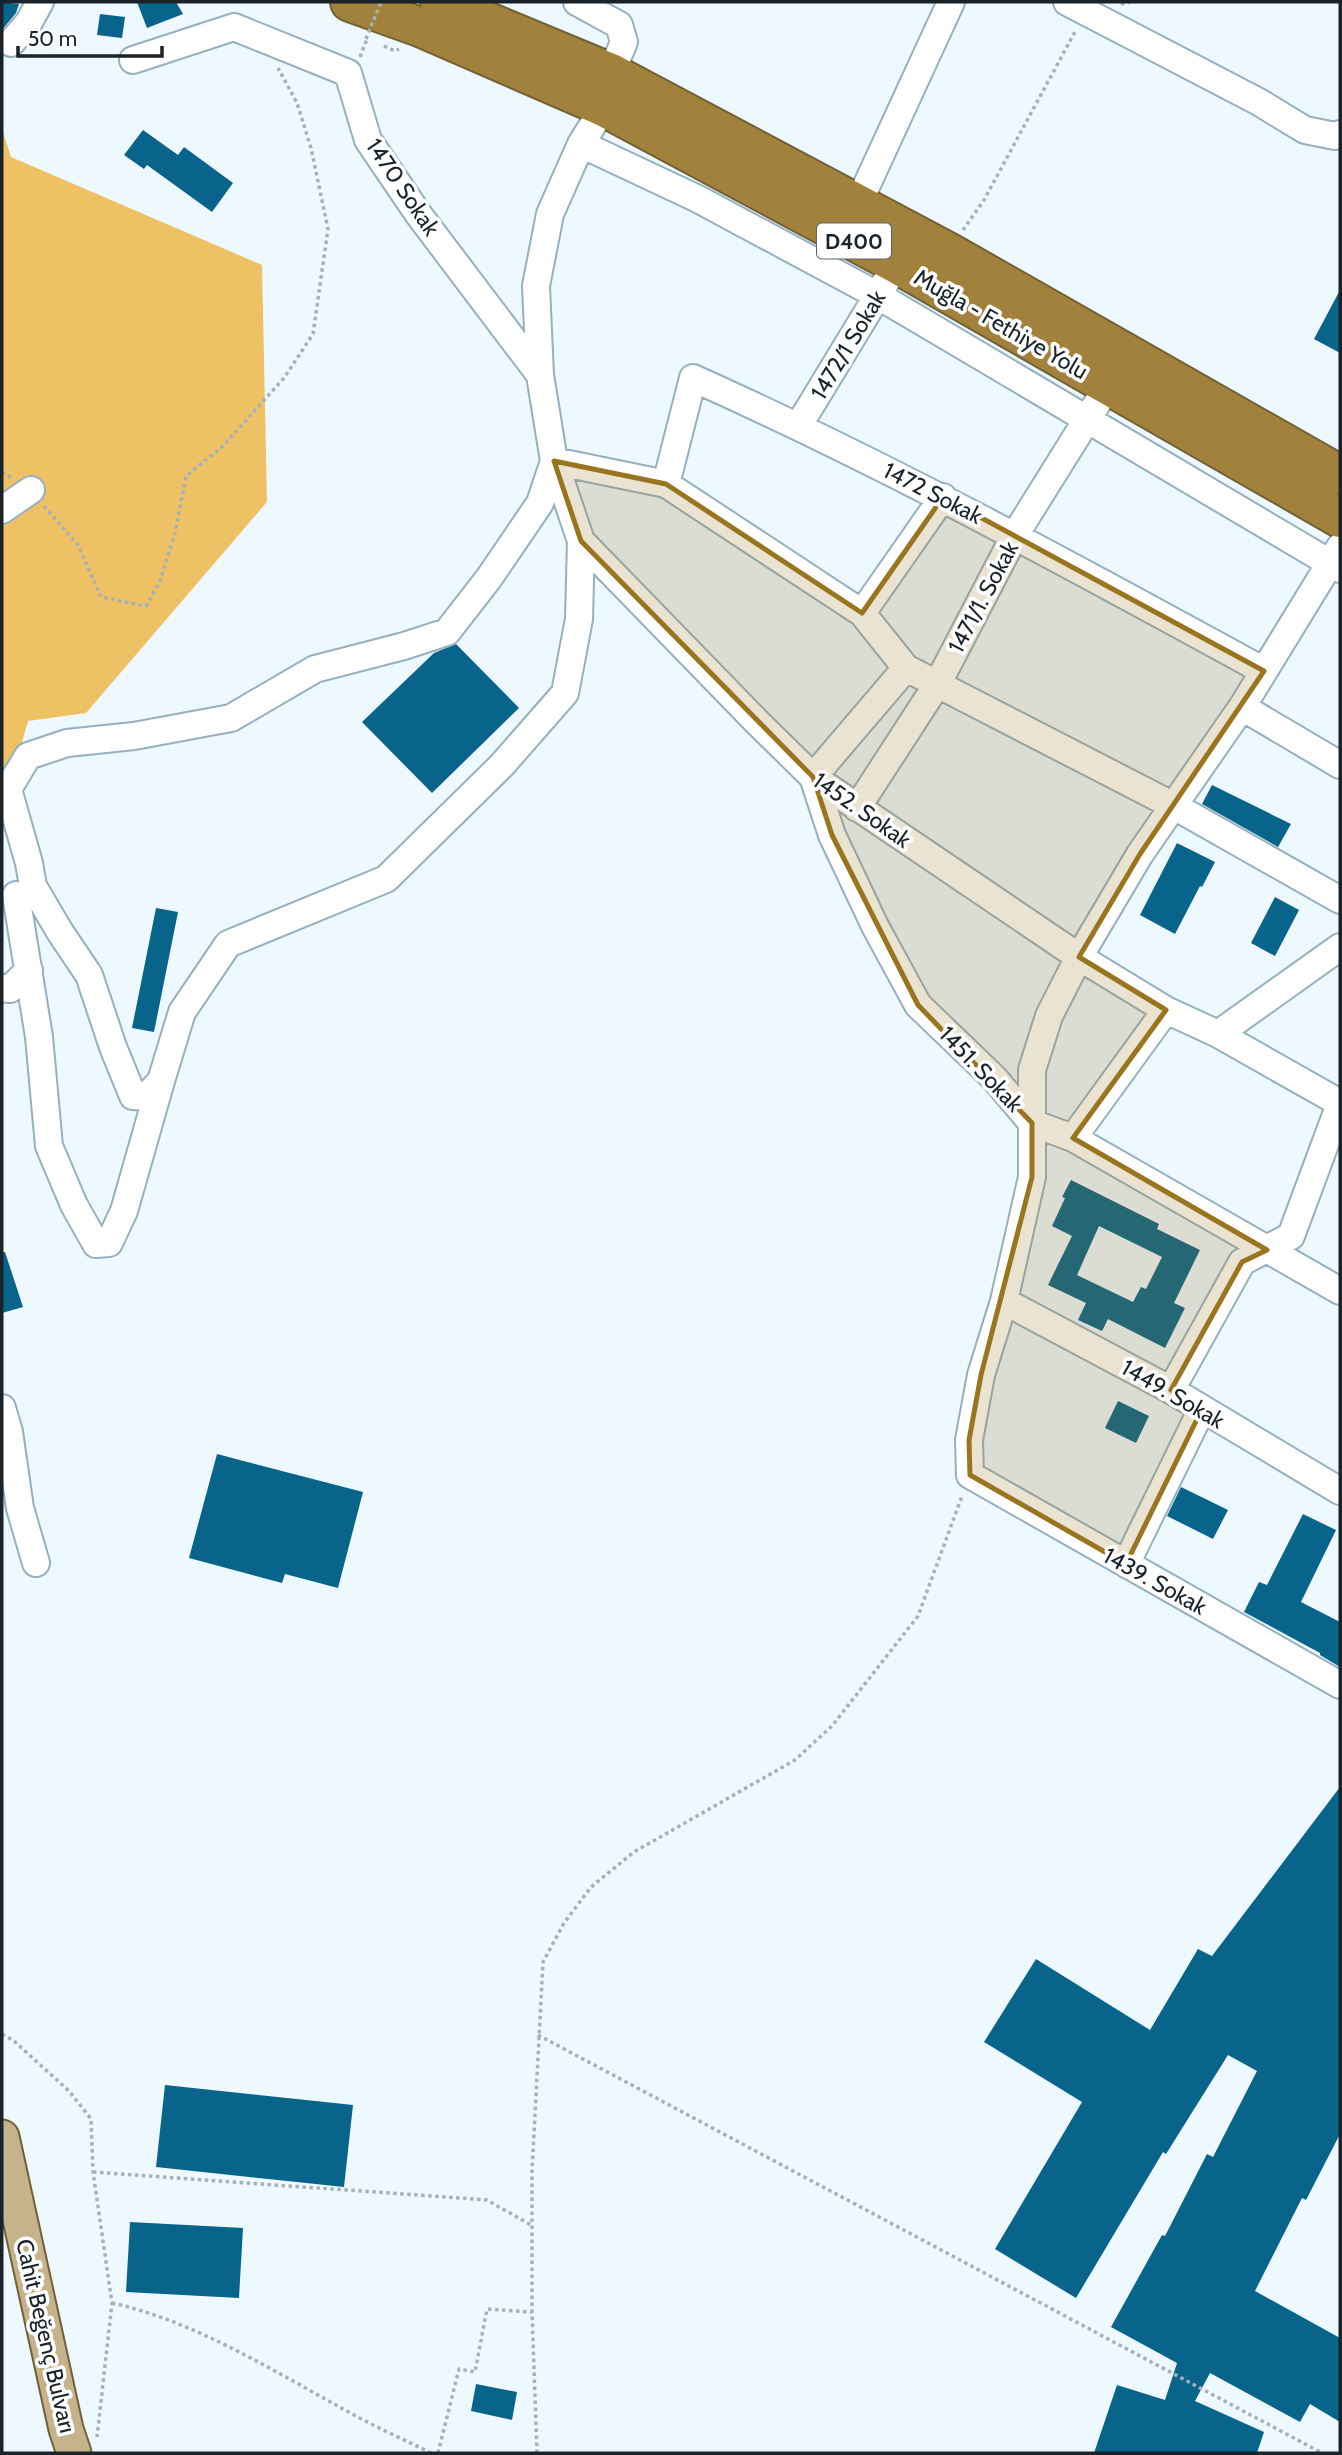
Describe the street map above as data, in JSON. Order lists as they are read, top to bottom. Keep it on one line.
{"streets":{"highway":["D400","Muğla - Fethiye Yolu"],"main road":["Cahit Beğenç Bulvarı"],"street":["1470 Sokak","1472/1 Sokak","1472 Sokak","1471/1. Sokak","1452. Sokak","1451. Sokak","1449. Sokak","1439. Sokak"]},"crossings":[["1470 Sokak","1452. Sokak"],["Muğla - Fethiye Yolu","1472/1 Sokak"],["Muğla - Fethiye Yolu","1471/1. Sokak"],["Muğla - Fethiye Yolu","1452. Sokak"],["1472/1 Sokak","1472 Sokak"],["1472 Sokak","1471/1. Sokak"],["1471/1. Sokak","1452. Sokak"],["1452. Sokak","1451. Sokak"]],"scale_bar":"50 m"}
